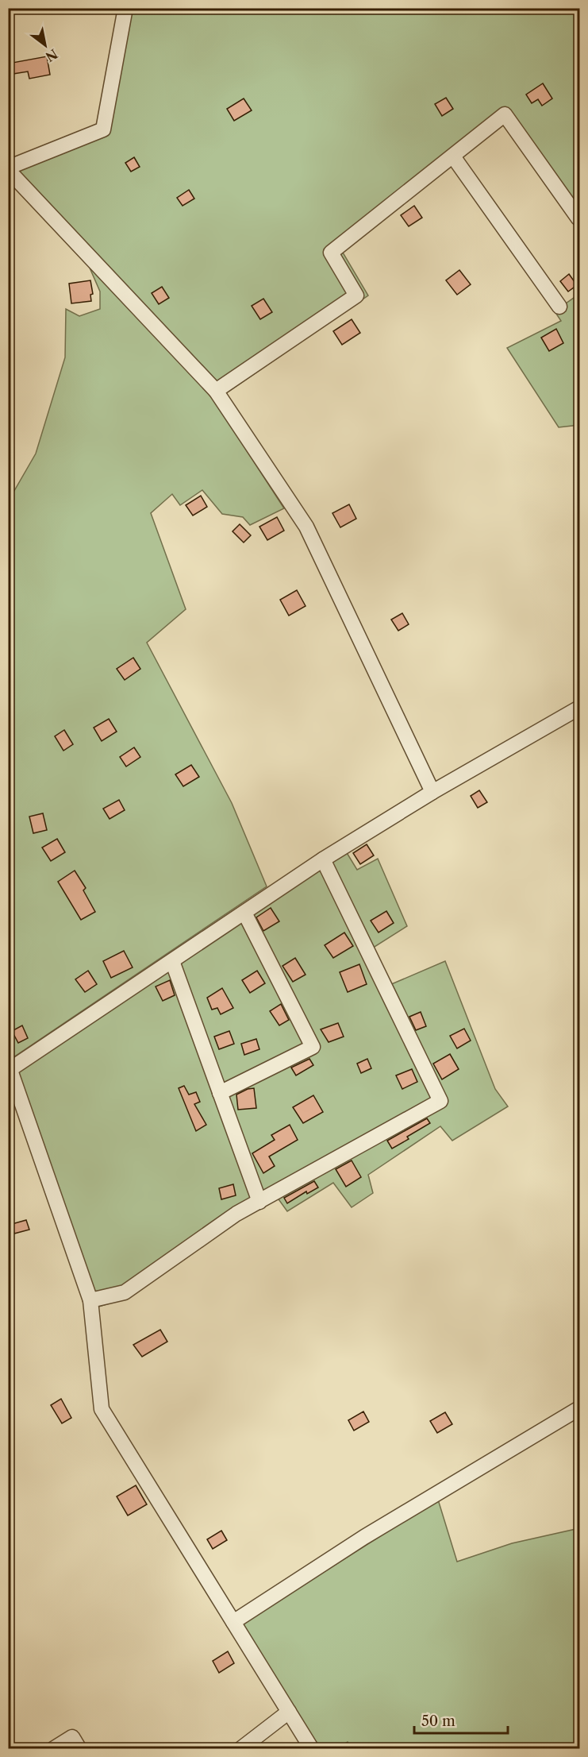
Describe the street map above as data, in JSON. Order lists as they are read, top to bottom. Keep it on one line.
{"scale_bar":"50 m","north":"bottom right"}
